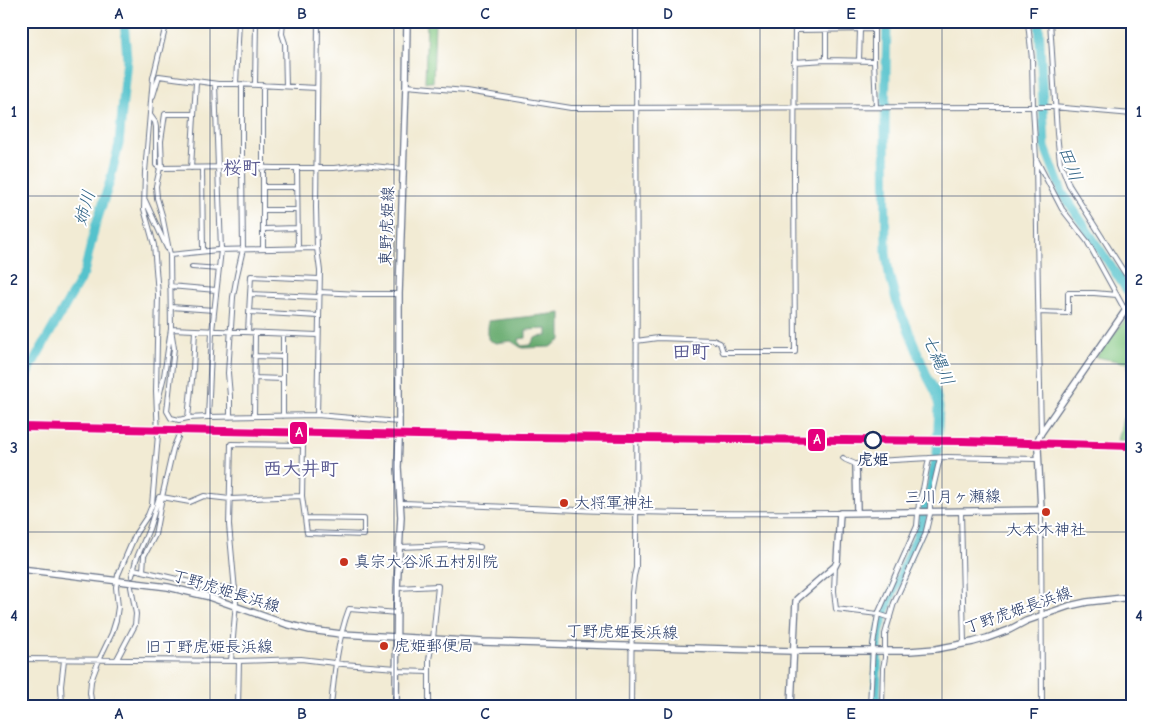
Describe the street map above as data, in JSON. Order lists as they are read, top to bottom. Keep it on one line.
{"streets":{"main road":["東野虎姫線","三川月ヶ瀬線","丁野虎姫長浜線"],"street":["旧丁野虎姫長浜線"]},"districts":["桜町","田町","西大井町"],"water":["田川","姉川","七縄川"],"places":["虎姫","大将軍神社","大本木神社","真宗大谷派五村別院","虎姫郵便局"],"lines":["transit line A"],"grid":{"columns":["A","B","C","D","E","F"],"rows":["1","2","3","4"]}}
